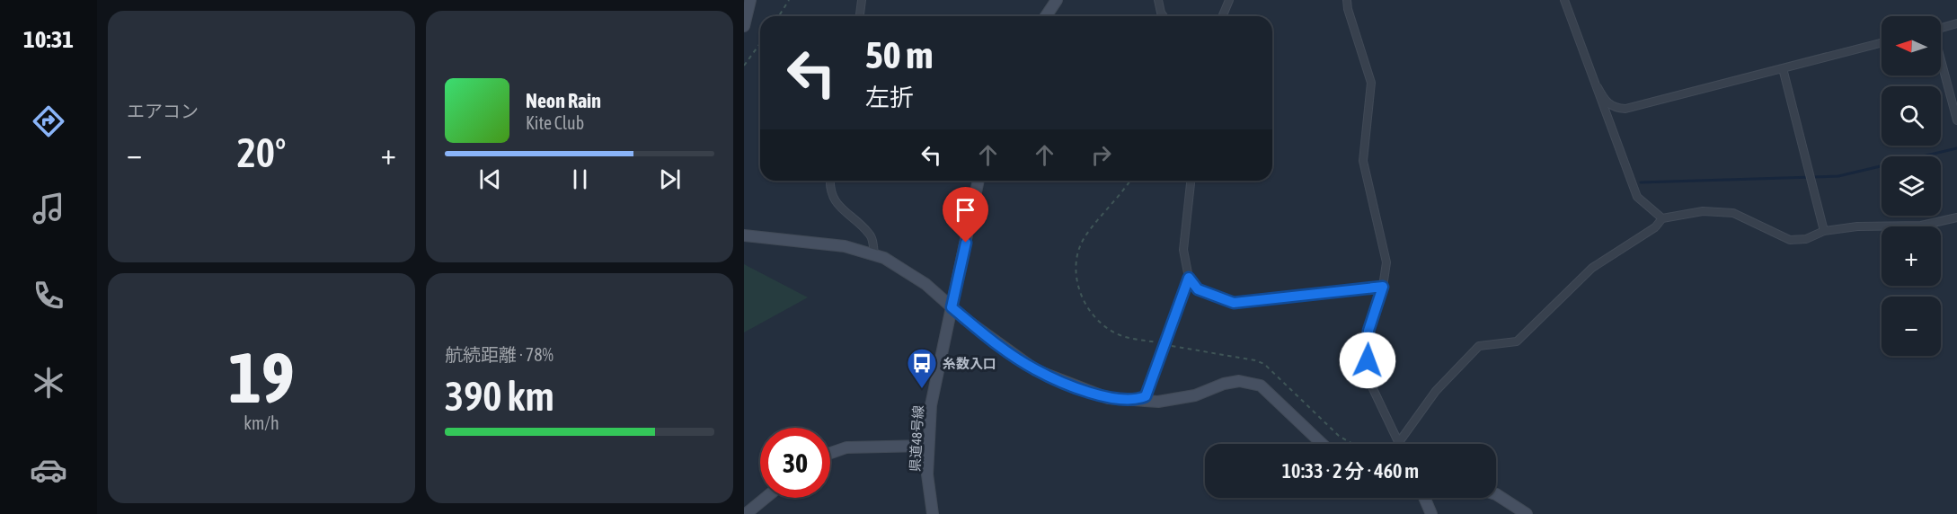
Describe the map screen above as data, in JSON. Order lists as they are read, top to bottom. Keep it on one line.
{"streets":{"street":["県道48号線"]},"places":{"bus stop":["糸数入口"]},"north":"left","page":{"tabs":"10:31","tile":["エアコン",["19","km/h"],["航続距離 · 78%","390 km"]],"map_buttons":["+","−"],"turn":["50 m","左折"],"song":["Neon Rain","Kite Club"],"heat":["−","20°","+"],"limit":"30","trip":"10:33 · 2 分 · 460 m"}}
